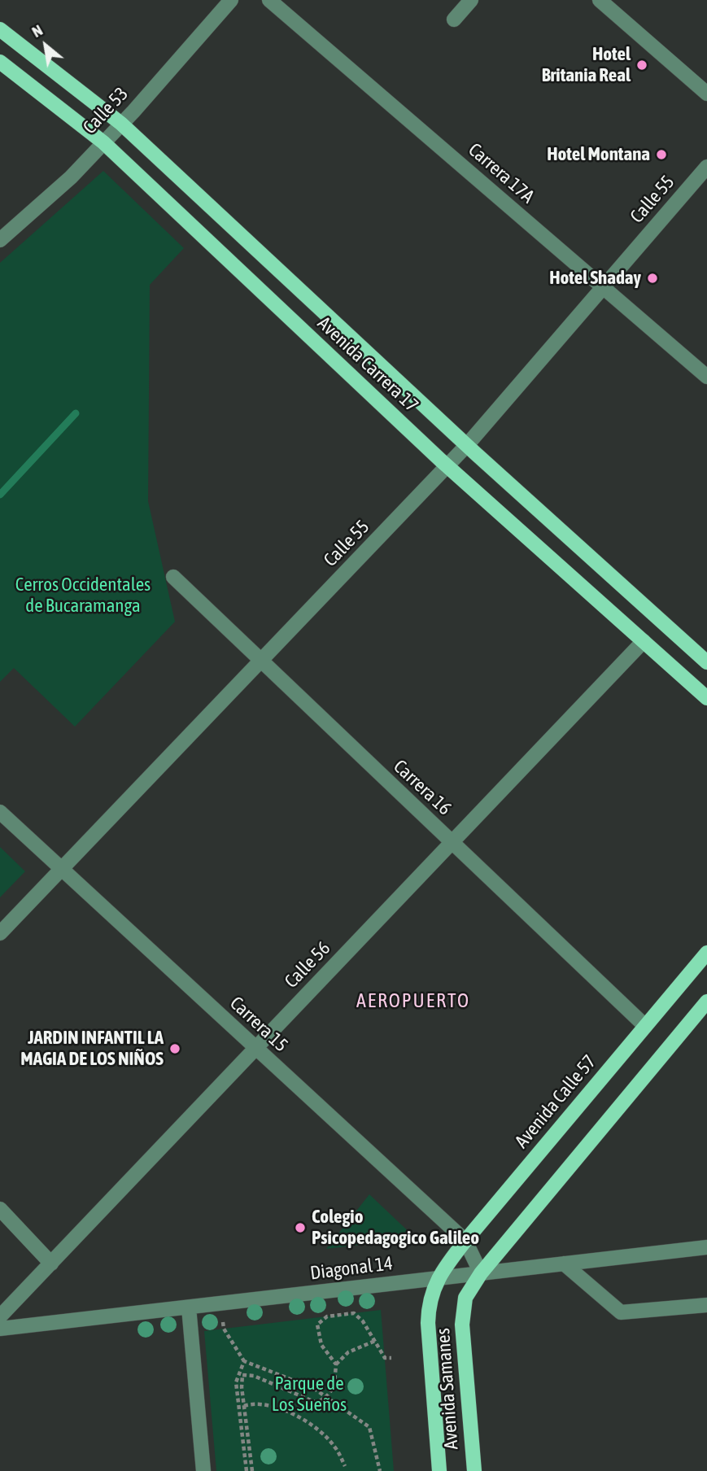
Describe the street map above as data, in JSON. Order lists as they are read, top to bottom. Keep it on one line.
{"streets":{"main road":["Avenida Carrera 17","Avenida Calle 57","Avenida Samanes"],"street":["Calle 53","Carrera 17A","Calle 55","Carrera 16","Calle 56","Carrera 15","Diagonal 14"]},"crossings":[["Calle 53","Avenida Carrera 17"],["Carrera 17A","Calle 55"],["Calle 55","Avenida Carrera 17"],["Calle 55","Carrera 16"],["Calle 55","Carrera 15"],["Avenida Carrera 17","Calle 56"],["Carrera 16","Calle 56"],["Carrera 16","Avenida Calle 57"],["Calle 56","Carrera 15"],["Carrera 15","Avenida Calle 57"],["Carrera 15","Diagonal 14"],["Carrera 15","Avenida Samanes"],["Avenida Calle 57","Diagonal 14"],["Avenida Calle 57","Avenida Samanes"],["Diagonal 14","Avenida Samanes"]],"districts":["AEROPUERTO"],"parks":["Cerros Occidentales de Bucaramanga","Parque de Los Sueños"],"places":["Hotel Britania Real","Hotel Montana","Hotel Shaday","JARDIN INFANTIL LA MAGIA DE LOS NIÑOS","Colegio Psicopedagogico Galileo"],"north":"top left"}
